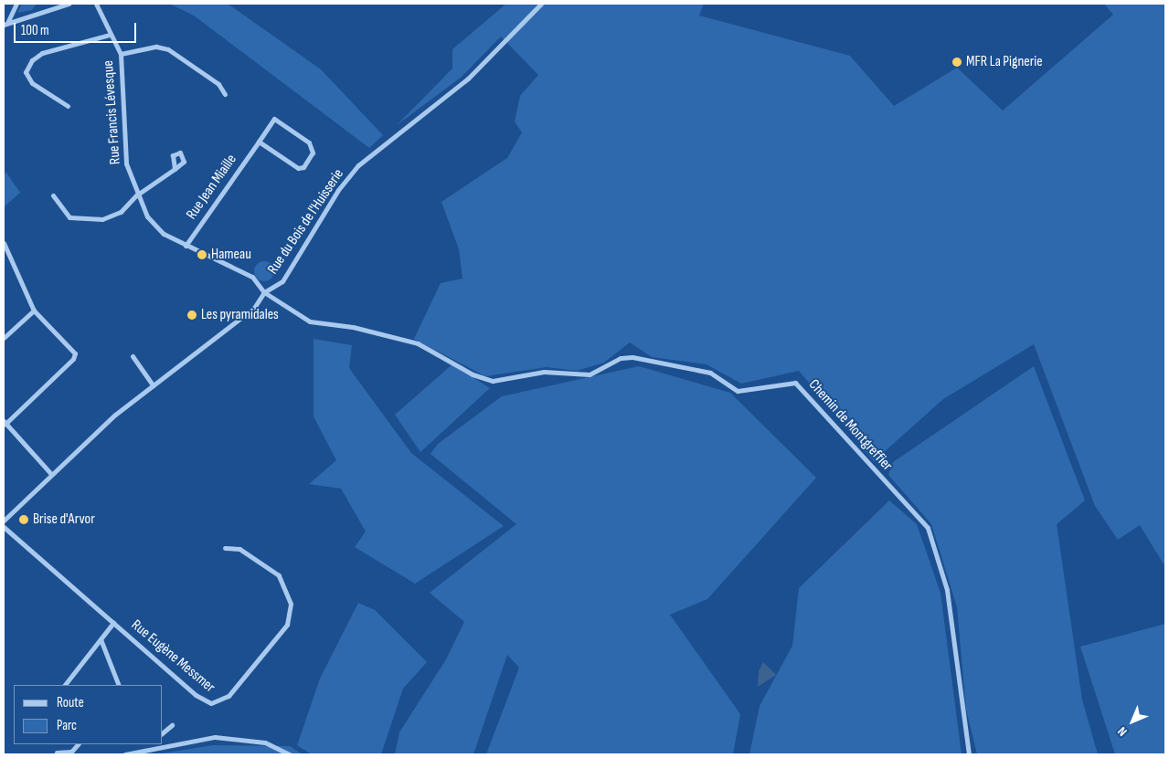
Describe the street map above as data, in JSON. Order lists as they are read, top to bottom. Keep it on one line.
{"streets":{"street":["Rue Francis Lévesque","Rue Jean Miaille","Rue du Bois de l'Huisserie","Chemin de Montgreffier","Rue Eugène Messmer"]},"crossings":[["Rue Francis Lévesque","Rue Jean Miaille"],["Rue Francis Lévesque","Rue du Bois de l'Huisserie"],["Rue Francis Lévesque","Chemin de Montgreffier"],["Rue du Bois de l'Huisserie","Chemin de Montgreffier"]],"places":["MFR La Pignerie","Hameau","Les pyramidales","Brise d'Arvor"],"legend":["Route","Parc"],"scale_bar":"100 m","north":"bottom left"}
